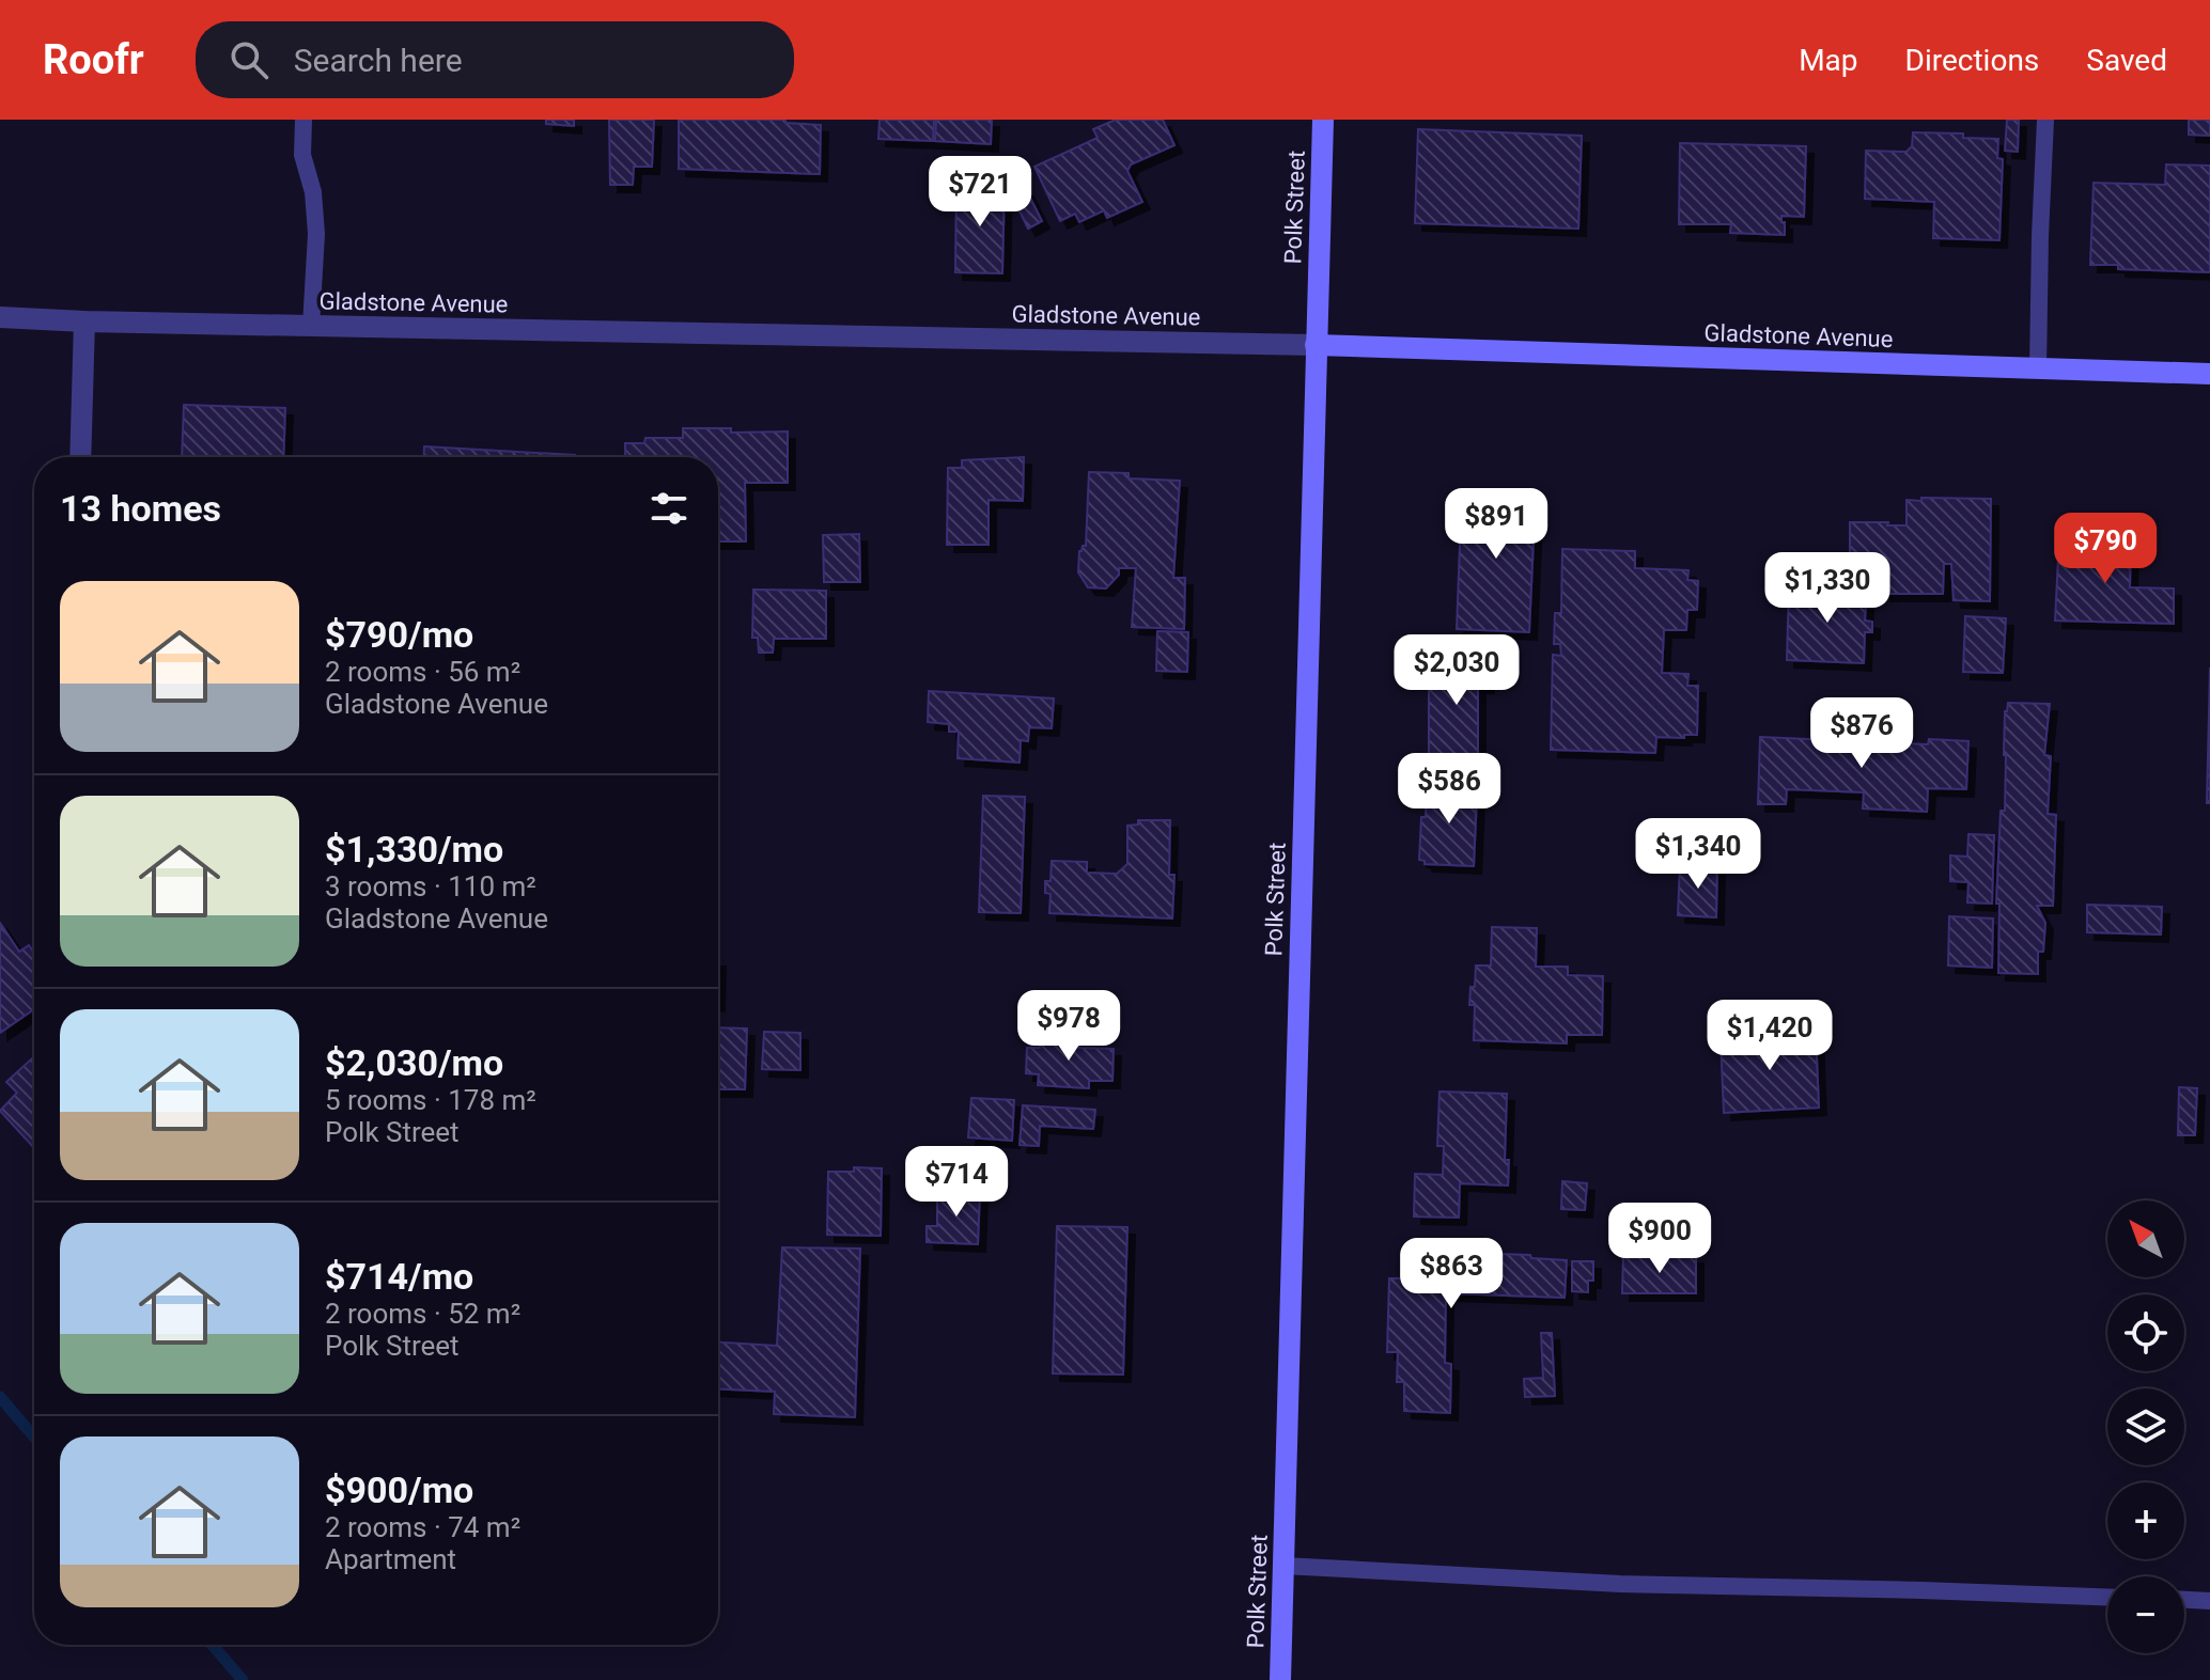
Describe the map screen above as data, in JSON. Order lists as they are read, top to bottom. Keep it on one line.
{"streets":{"street":["Polk Street","Gladstone Avenue"]},"crossings":[["Polk Street","Gladstone Avenue"]],"north":"top left","page":{"header":"Roofr","search":"Search here","nav":["Map","Directions","Saved"],"price":["$721","$891","$790","$1,330","$2,030","$876","$586","$1,340","$978","$1,420","$714","$900","$863"],"heading":"13 homes","list":[{"name":"$790/mo","note":"2 rooms · 56 m² · Gladstone Avenue"},{"name":"$1,330/mo","note":"3 rooms · 110 m² · Gladstone Avenue"},{"name":"$2,030/mo","note":"5 rooms · 178 m² · Polk Street"},{"name":"$714/mo","note":"2 rooms · 52 m² · Polk Street"},{"name":"$900/mo","note":"2 rooms · 74 m² · Apartment"}],"map_buttons":["+","−"]}}
